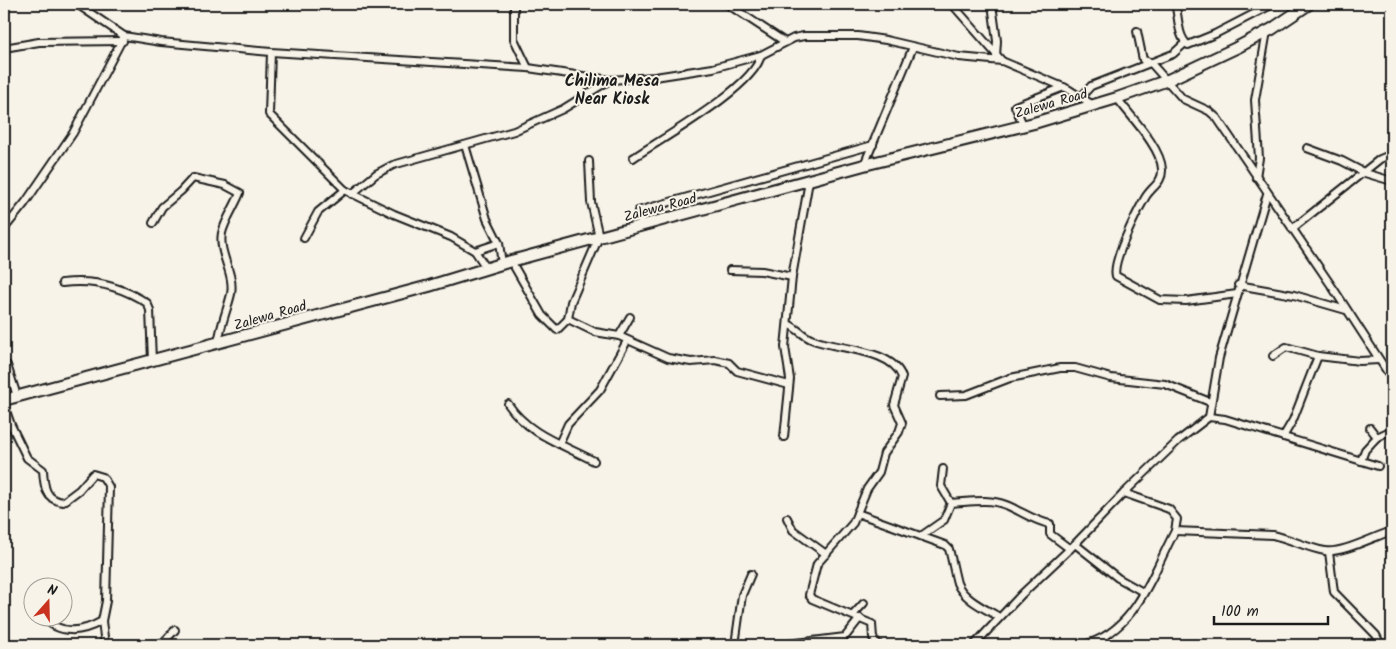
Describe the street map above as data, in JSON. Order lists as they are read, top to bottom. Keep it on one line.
{"streets":{"highway":["Zalewa Road"]},"districts":["Chilima Mesa Near Kiosk"],"scale_bar":"100 m","north":"top"}
